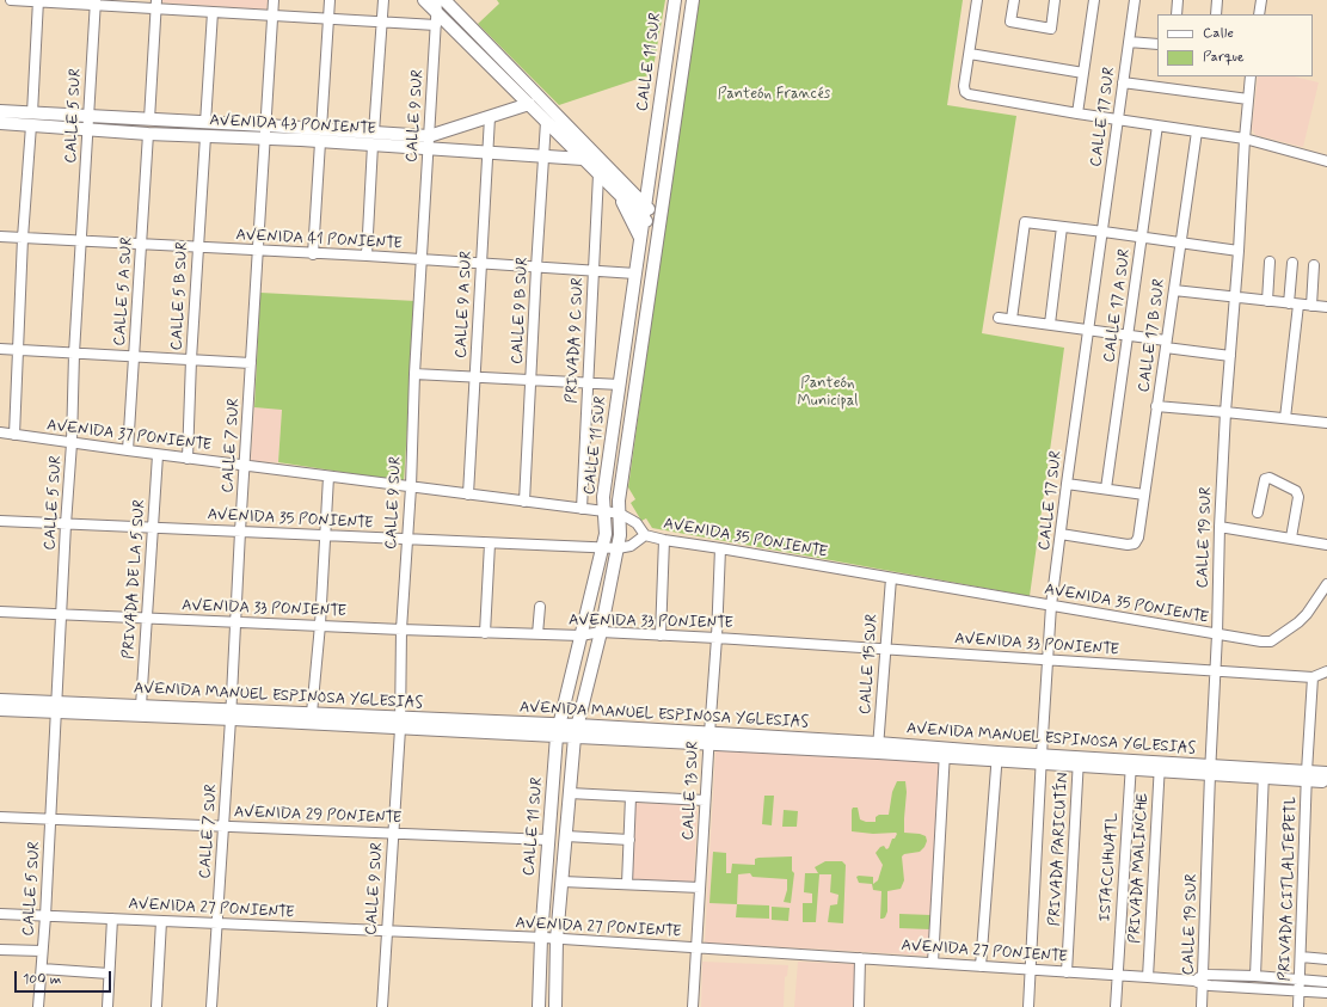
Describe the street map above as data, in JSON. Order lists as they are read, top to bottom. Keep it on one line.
{"streets":{"main road":["CALLE 11 SUR","AVENIDA 43 PONIENTE","AVENIDA MANUEL ESPINOSA YGLESIAS"],"street":["CALLE 5 SUR","CALLE 9 SUR","CALLE 17 SUR","AVENIDA 41 PONIENTE","CALLE 5 A SUR","CALLE 5 B SUR","CALLE 9 A SUR","CALLE 17 A SUR","CALLE 9 B SUR","CALLE 17 B SUR","PRIVADA 9 C SUR","AVENIDA 37 PONIENTE","CALLE 7 SUR","AVENIDA 35 PONIENTE","CALLE 19 SUR","PRIVADA DE LA 5 SUR","AVENIDA 33 PONIENTE","CALLE 15 SUR","CALLE 13 SUR","AVENIDA 29 PONIENTE","PRIVADA PARICUTÍN","ISTACCIHUATL","PRIVADA MALINCHE","PRIVADA CITLALTEPETL","AVENIDA 27 PONIENTE"]},"crossings":[["CALLE 11 SUR","AVENIDA 41 PONIENTE"],["CALLE 11 SUR","AVENIDA 37 PONIENTE"],["CALLE 11 SUR","AVENIDA 35 PONIENTE"],["CALLE 11 SUR","AVENIDA 33 PONIENTE"],["CALLE 11 SUR","AVENIDA MANUEL ESPINOSA YGLESIAS"],["CALLE 11 SUR","AVENIDA 29 PONIENTE"],["CALLE 11 SUR","AVENIDA 27 PONIENTE"],["CALLE 5 SUR","AVENIDA 43 PONIENTE"],["CALLE 5 SUR","AVENIDA 41 PONIENTE"],["CALLE 5 SUR","AVENIDA 37 PONIENTE"],["CALLE 5 SUR","AVENIDA 35 PONIENTE"],["CALLE 5 SUR","AVENIDA 33 PONIENTE"],["CALLE 5 SUR","AVENIDA MANUEL ESPINOSA YGLESIAS"],["CALLE 5 SUR","AVENIDA 29 PONIENTE"],["CALLE 5 SUR","AVENIDA 27 PONIENTE"],["CALLE 9 SUR","AVENIDA 43 PONIENTE"],["CALLE 9 SUR","AVENIDA 41 PONIENTE"],["CALLE 9 SUR","AVENIDA 37 PONIENTE"],["CALLE 9 SUR","AVENIDA 35 PONIENTE"],["CALLE 9 SUR","AVENIDA 33 PONIENTE"],["CALLE 9 SUR","AVENIDA MANUEL ESPINOSA YGLESIAS"],["CALLE 9 SUR","AVENIDA 29 PONIENTE"],["CALLE 9 SUR","AVENIDA 27 PONIENTE"],["CALLE 17 SUR","CALLE 17 B SUR"],["CALLE 17 SUR","AVENIDA 35 PONIENTE"],["CALLE 17 SUR","AVENIDA 33 PONIENTE"],["CALLE 17 SUR","AVENIDA MANUEL ESPINOSA YGLESIAS"],["CALLE 17 SUR","AVENIDA 27 PONIENTE"],["AVENIDA 43 PONIENTE","CALLE 5 A SUR"],["AVENIDA 43 PONIENTE","CALLE 5 B SUR"],["AVENIDA 43 PONIENTE","CALLE 9 A SUR"],["AVENIDA 43 PONIENTE","CALLE 9 B SUR"],["AVENIDA 43 PONIENTE","CALLE 7 SUR"],["AVENIDA 41 PONIENTE","CALLE 5 A SUR"],["AVENIDA 41 PONIENTE","CALLE 5 B SUR"],["AVENIDA 41 PONIENTE","CALLE 9 A SUR"],["AVENIDA 41 PONIENTE","CALLE 9 B SUR"],["AVENIDA 41 PONIENTE","PRIVADA 9 C SUR"],["AVENIDA 41 PONIENTE","CALLE 7 SUR"],["CALLE 5 A SUR","AVENIDA 37 PONIENTE"],["CALLE 5 B SUR","AVENIDA 37 PONIENTE"],["CALLE 9 A SUR","AVENIDA 37 PONIENTE"],["CALLE 9 B SUR","AVENIDA 37 PONIENTE"],["PRIVADA 9 C SUR","AVENIDA 37 PONIENTE"],["AVENIDA 37 PONIENTE","CALLE 7 SUR"],["AVENIDA 37 PONIENTE","AVENIDA 35 PONIENTE"],["AVENIDA 37 PONIENTE","PRIVADA DE LA 5 SUR"],["CALLE 7 SUR","AVENIDA 35 PONIENTE"],["CALLE 7 SUR","AVENIDA 33 PONIENTE"],["CALLE 7 SUR","AVENIDA MANUEL ESPINOSA YGLESIAS"],["CALLE 7 SUR","AVENIDA 29 PONIENTE"],["CALLE 7 SUR","AVENIDA 27 PONIENTE"],["AVENIDA 35 PONIENTE","CALLE 19 SUR"],["AVENIDA 35 PONIENTE","PRIVADA DE LA 5 SUR"],["AVENIDA 35 PONIENTE","CALLE 15 SUR"],["AVENIDA 35 PONIENTE","CALLE 13 SUR"],["CALLE 19 SUR","AVENIDA 33 PONIENTE"],["CALLE 19 SUR","AVENIDA MANUEL ESPINOSA YGLESIAS"],["CALLE 19 SUR","AVENIDA 27 PONIENTE"],["PRIVADA DE LA 5 SUR","AVENIDA 33 PONIENTE"],["PRIVADA DE LA 5 SUR","AVENIDA MANUEL ESPINOSA YGLESIAS"],["AVENIDA 33 PONIENTE","CALLE 15 SUR"],["AVENIDA 33 PONIENTE","CALLE 13 SUR"],["CALLE 15 SUR","AVENIDA MANUEL ESPINOSA YGLESIAS"],["AVENIDA MANUEL ESPINOSA YGLESIAS","CALLE 13 SUR"],["AVENIDA MANUEL ESPINOSA YGLESIAS","PRIVADA PARICUTÍN"],["AVENIDA MANUEL ESPINOSA YGLESIAS","ISTACCIHUATL"],["AVENIDA MANUEL ESPINOSA YGLESIAS","PRIVADA MALINCHE"],["AVENIDA MANUEL ESPINOSA YGLESIAS","PRIVADA CITLALTEPETL"],["CALLE 13 SUR","AVENIDA 27 PONIENTE"],["PRIVADA PARICUTÍN","AVENIDA 27 PONIENTE"],["ISTACCIHUATL","AVENIDA 27 PONIENTE"],["PRIVADA MALINCHE","AVENIDA 27 PONIENTE"],["PRIVADA CITLALTEPETL","AVENIDA 27 PONIENTE"]],"parks":["Panteón Francés","Panteón Municipal"],"legend":["Calle","Parque"],"scale_bar":"100 m"}
